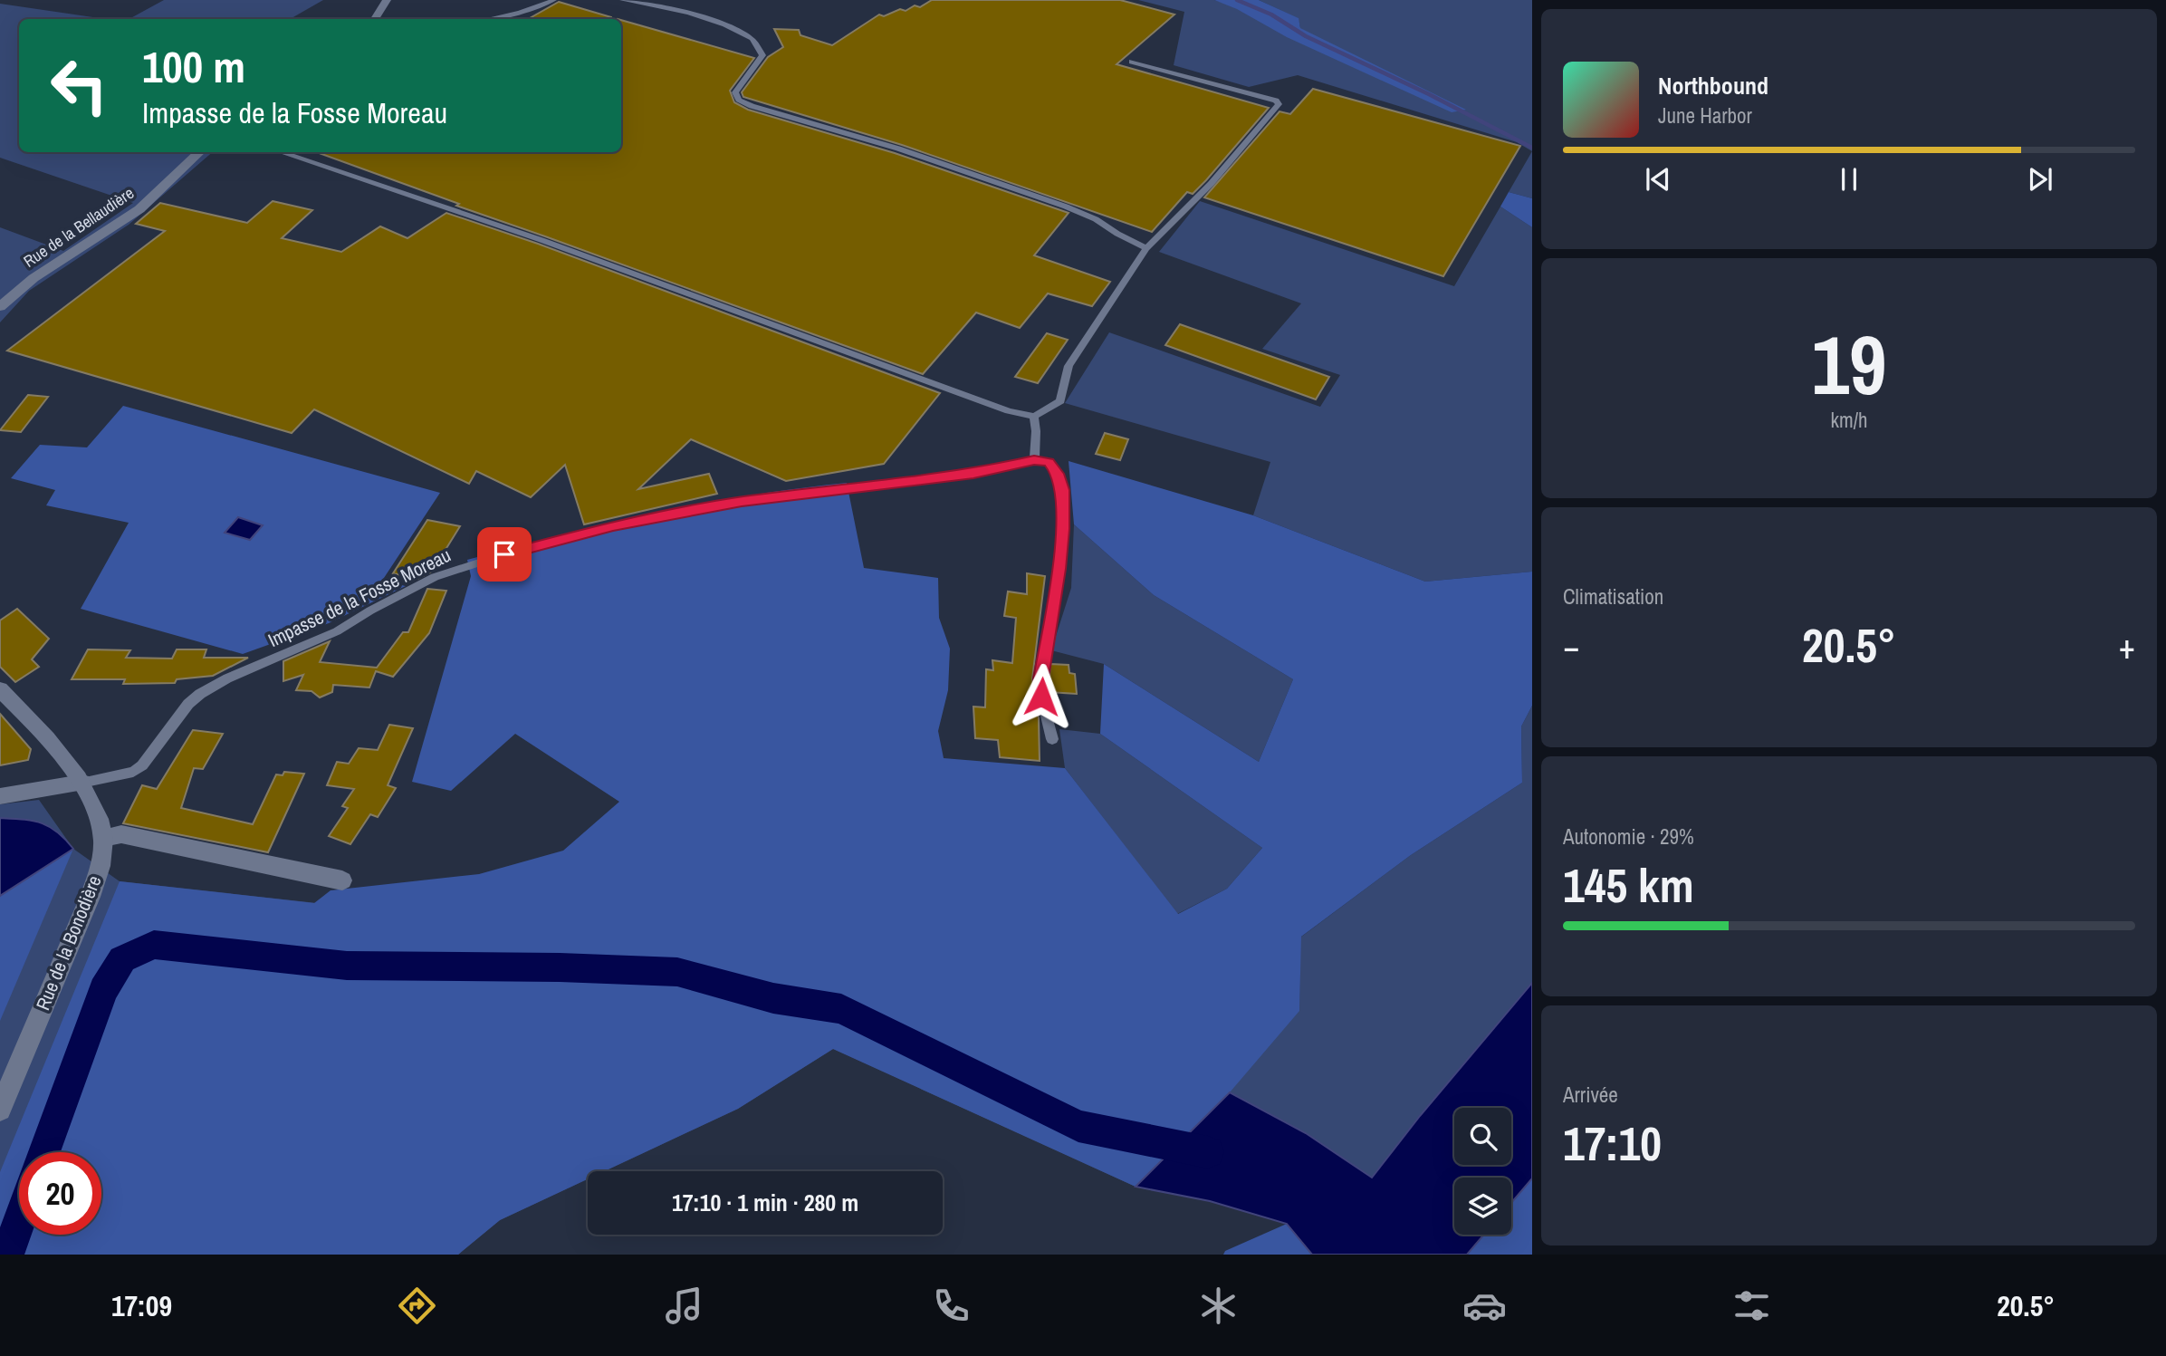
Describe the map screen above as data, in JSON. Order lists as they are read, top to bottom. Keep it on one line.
{"streets":{"street":["Rue de la Bellaudière","Rue de la Bonodière"],"lane":["Impasse de la Fosse Moreau"]},"page":{"turn":["100 m","Impasse de la Fosse Moreau"],"song":["Northbound","June Harbor"],"tile":[["19","km/h"],"Climatisation",["Autonomie · 29%","145 km"],["Arrivée","17:10"]],"heat":["−","20.5°","+"],"limit":"20","trip":"17:10 · 1 min · 280 m","tabs":["17:09","20.5°"]}}
